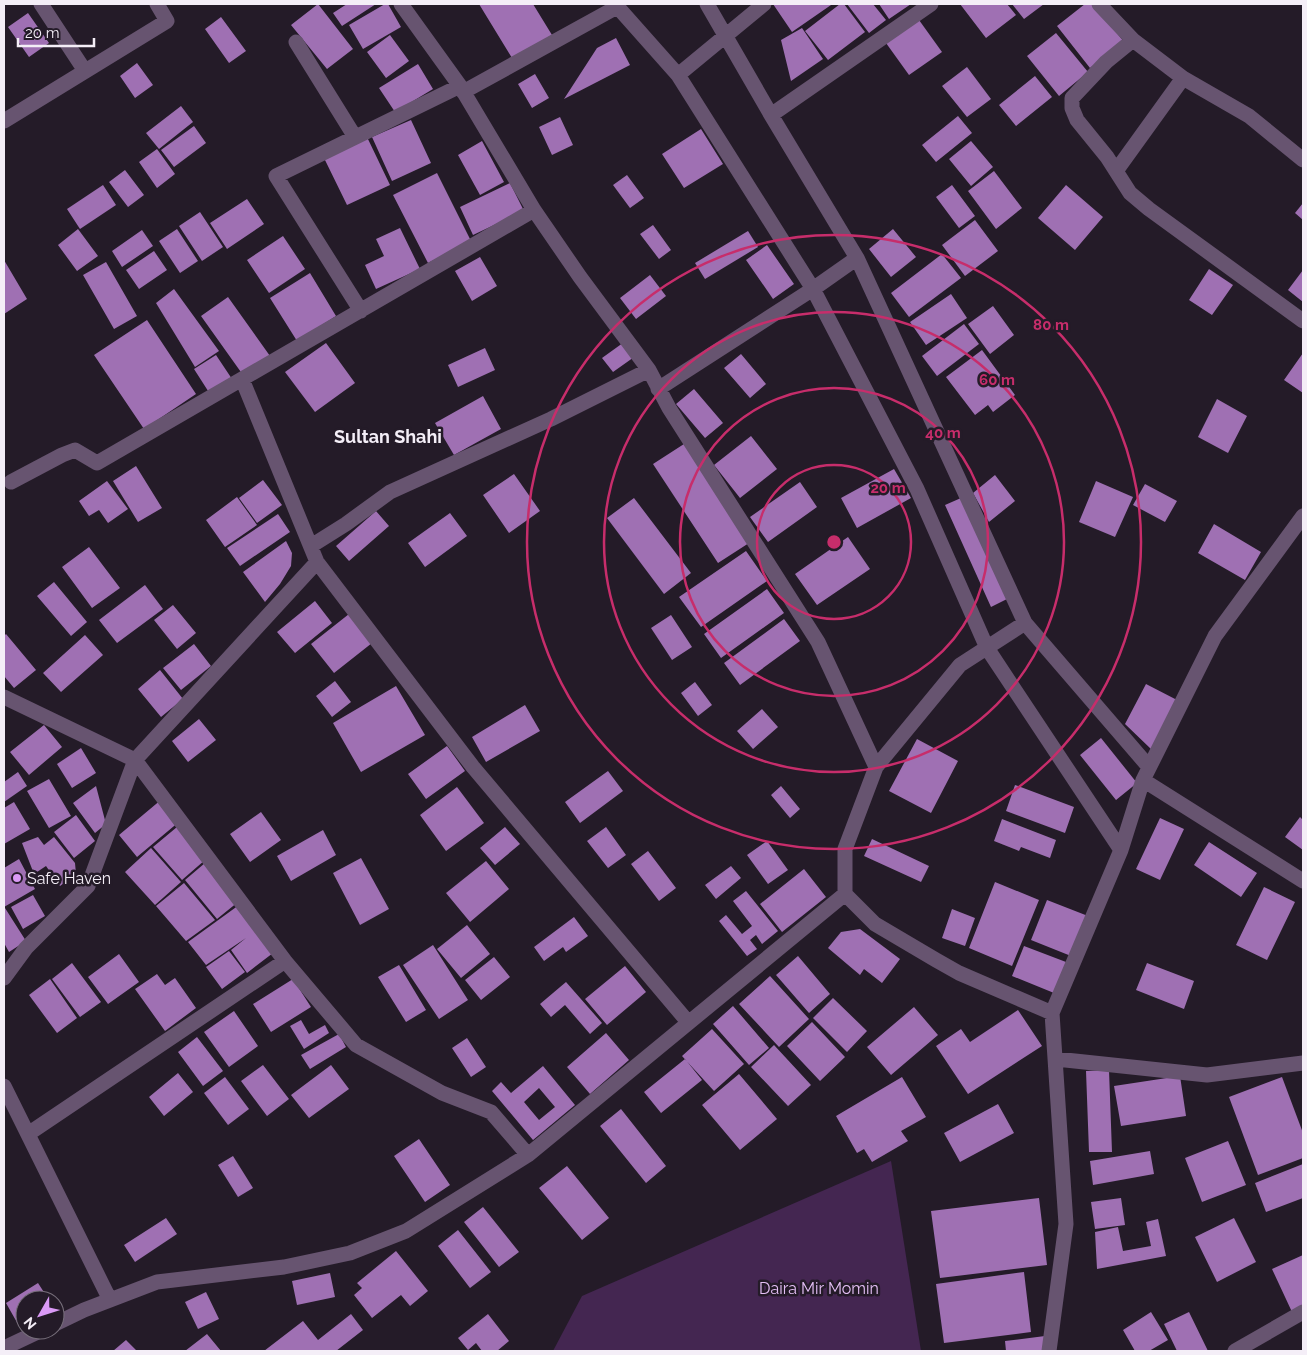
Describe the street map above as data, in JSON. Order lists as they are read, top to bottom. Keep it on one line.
{"districts":["Sultan Shahi"],"parks":["Daira Mir Momin"],"places":["Safe Haven"],"scale_bar":"20 m","north":"bottom left","rings":["80 m","60 m","40 m","20 m"]}
